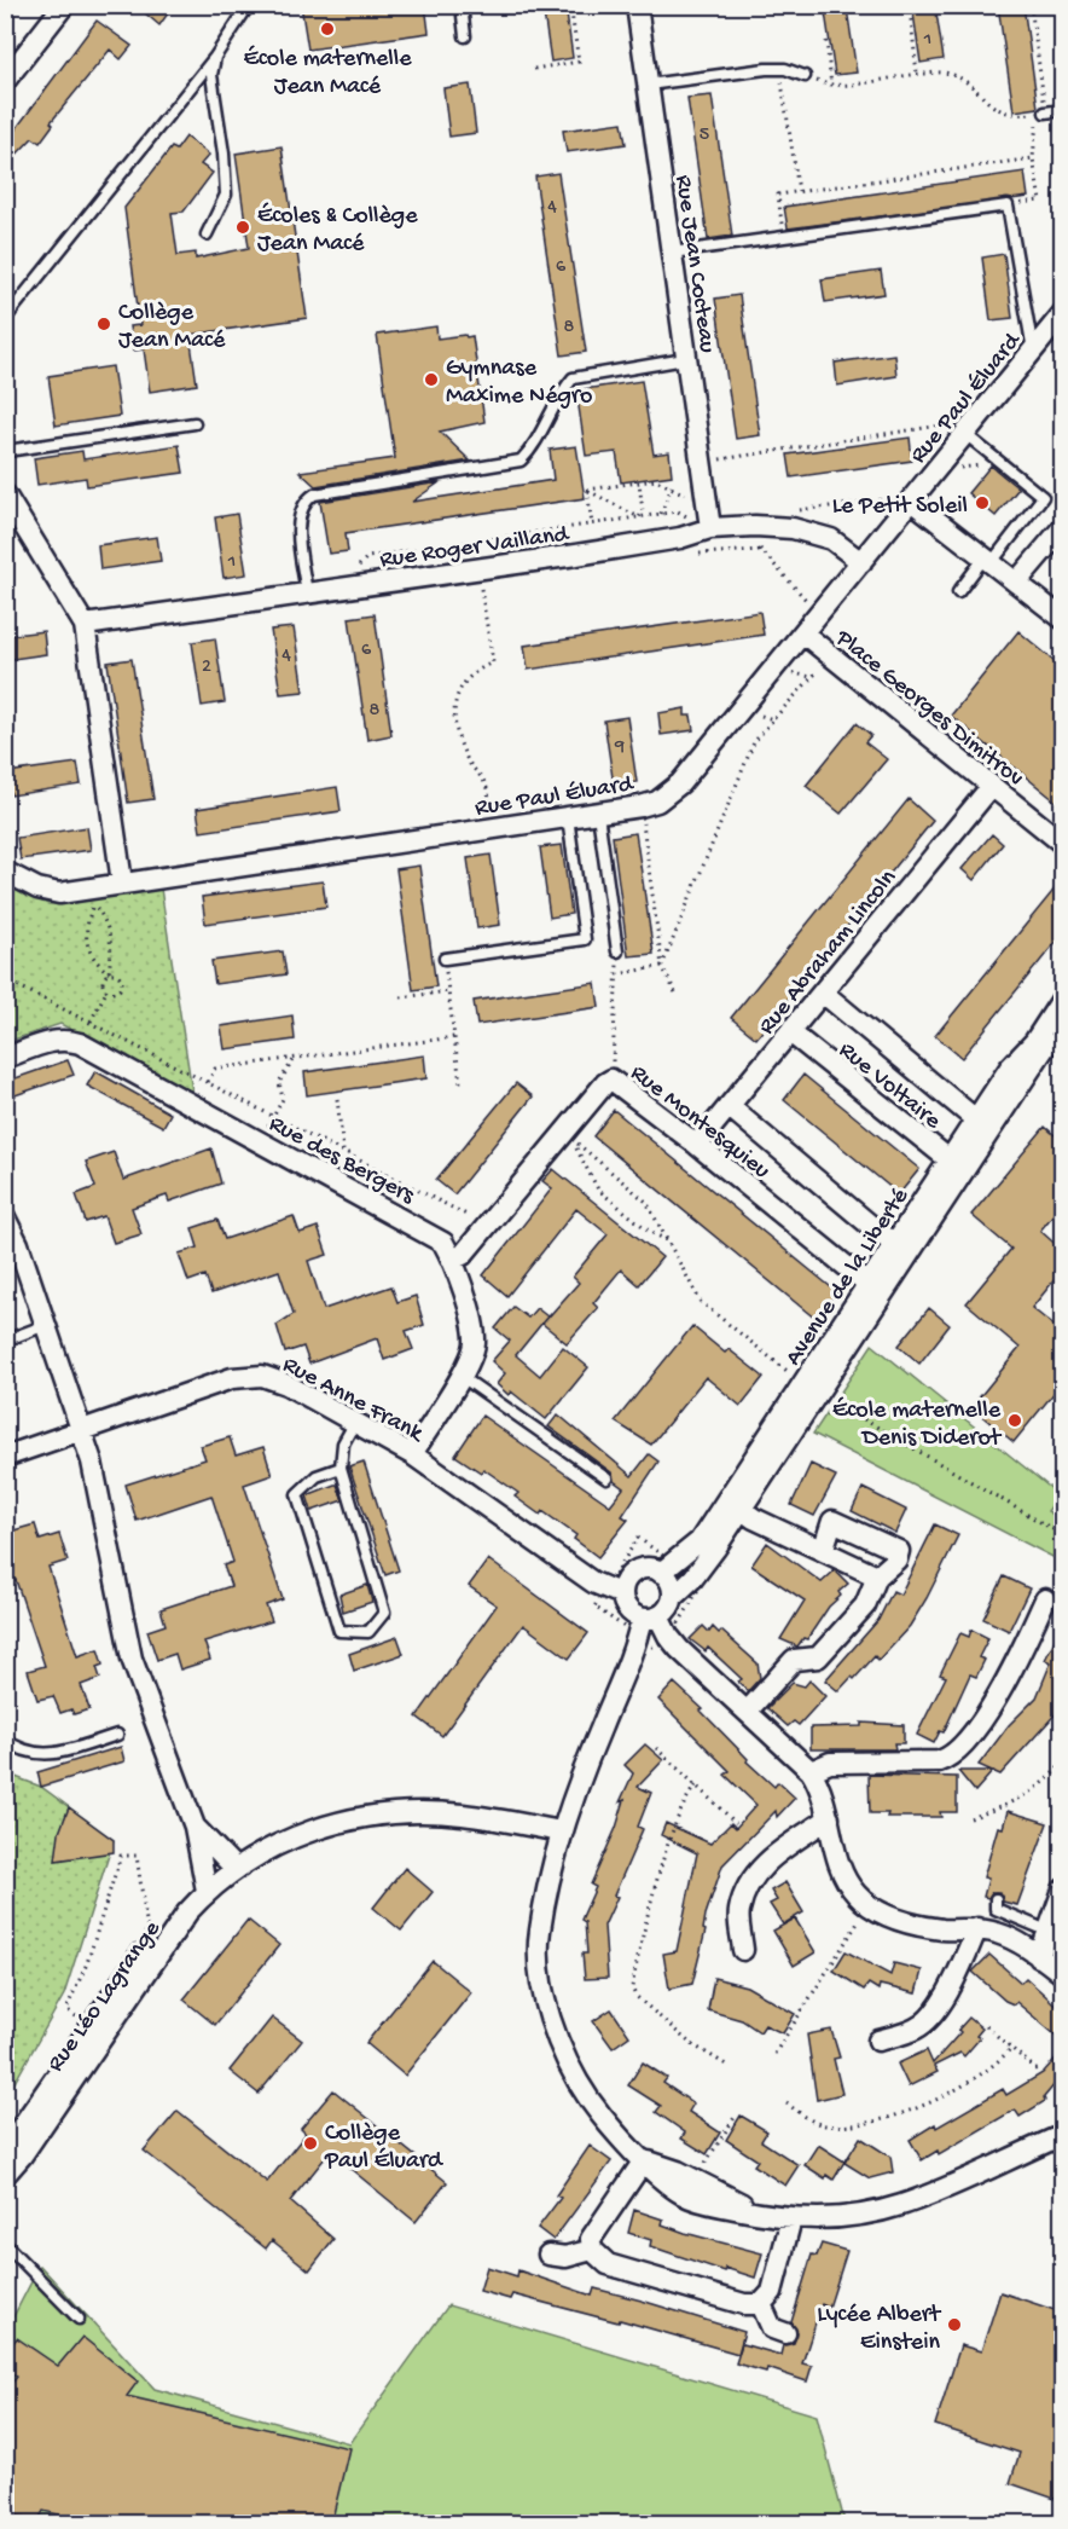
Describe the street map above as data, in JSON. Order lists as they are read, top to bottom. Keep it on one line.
{"streets":{"street":["Rue Jean Cocteau","Rue Paul Éluard","Rue Roger Vailland","Place Georges Dimitrov","Rue Abraham Lincoln","Rue Voltaire","Rue Montesquieu","Rue des Bergers","Avenue de la Liberté","Rue Anne Frank","Rue Léo Lagrange"]},"crossings":[["Rue Jean Cocteau","Rue Roger Vailland"],["Rue Paul Éluard","Rue Roger Vailland"],["Rue Paul Éluard","Place Georges Dimitrov"],["Place Georges Dimitrov","Rue Abraham Lincoln"],["Rue Abraham Lincoln","Rue Voltaire"],["Rue Abraham Lincoln","Rue Montesquieu"],["Rue Voltaire","Avenue de la Liberté"],["Rue Montesquieu","Rue des Bergers"],["Rue Montesquieu","Avenue de la Liberté"],["Rue des Bergers","Rue Anne Frank"],["Avenue de la Liberté","Rue Anne Frank"]],"places":["École maternelle Jean Macé","Écoles & Collège Jean Macé","Collège Jean Macé","Gymnase Maxime Négro","Le Petit Soleil","École maternelle Denis Diderot","Collège Paul Éluard","Lycée Albert Einstein"],"house_numbers":["1","5","4","6","8","1","6","4","2","8","9"]}
